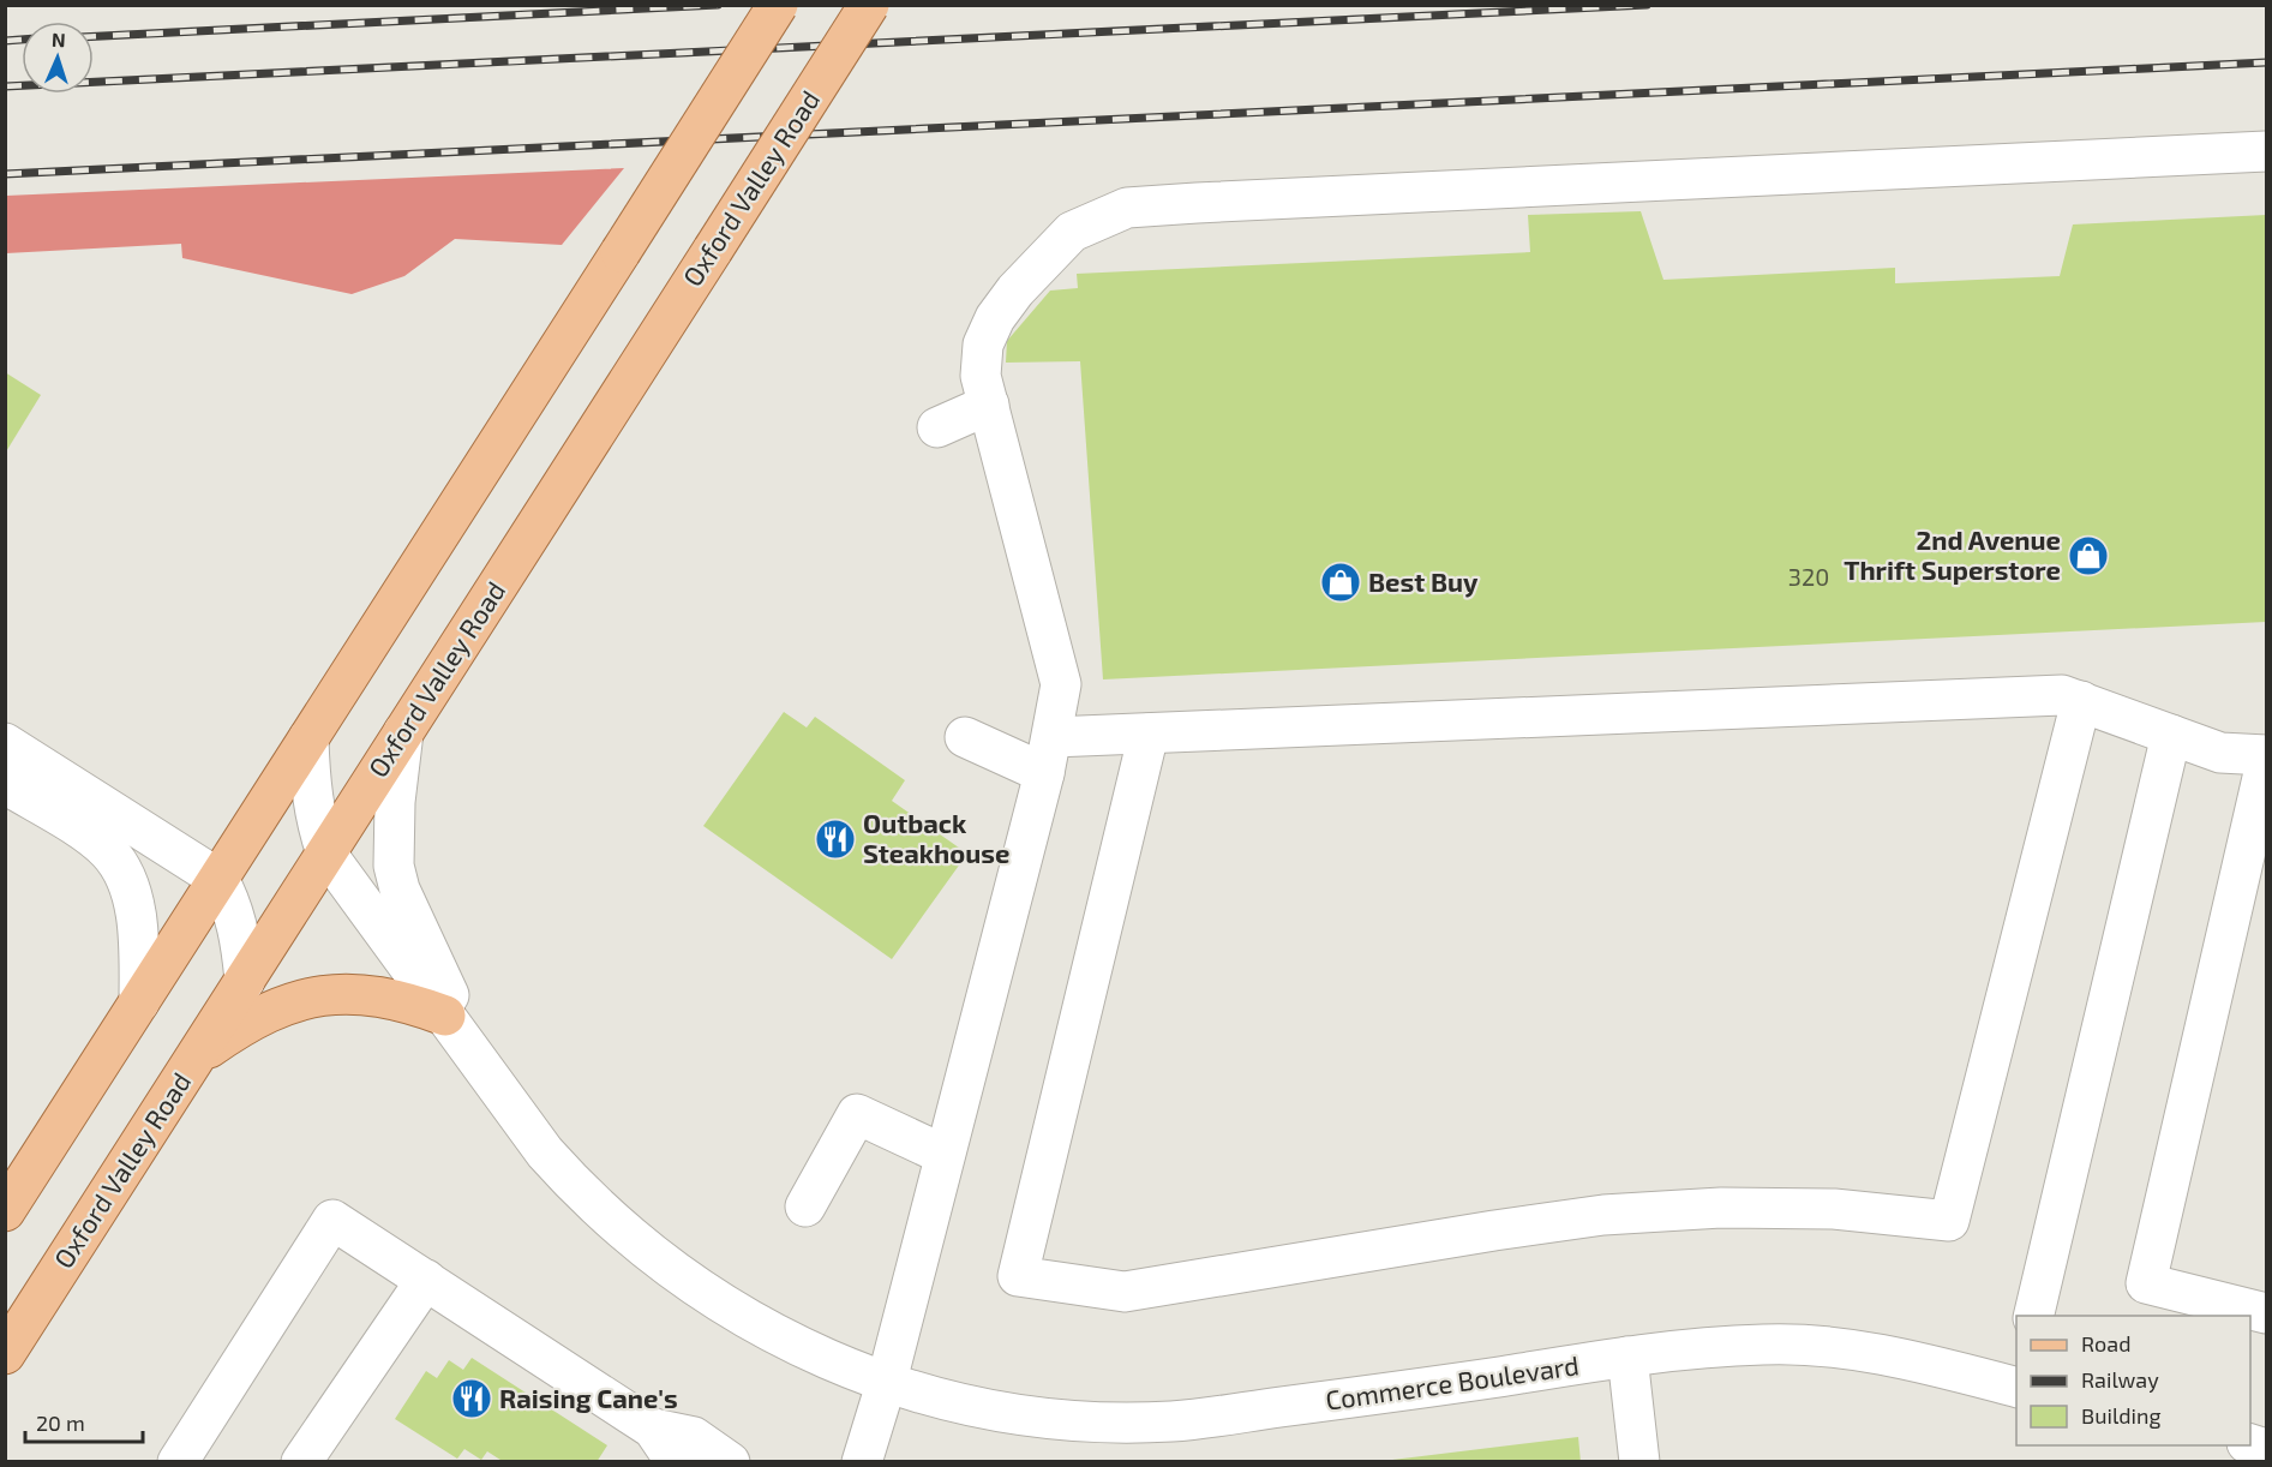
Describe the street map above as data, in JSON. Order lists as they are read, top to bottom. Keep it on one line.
{"streets":{"main road":["Oxford Valley Road"],"street":["Commerce Boulevard"]},"crossings":[["Oxford Valley Road","Commerce Boulevard"]],"places":{"shop":["2nd Avenue Thrift Superstore","Best Buy"],"restaurant":["Outback Steakhouse","Raising Cane's"]},"house_numbers":["320"],"legend":["Road","Railway","Building"],"scale_bar":"20 m","north":"top"}
